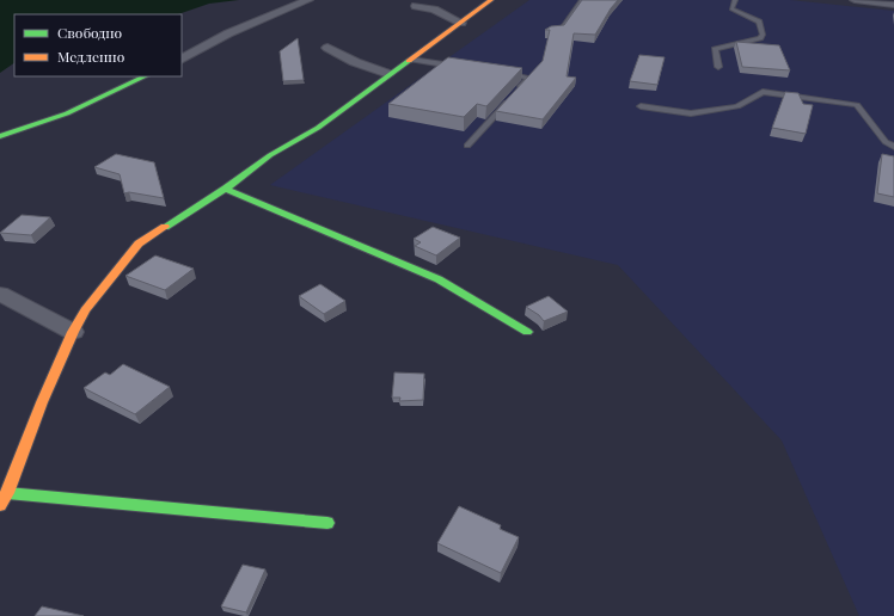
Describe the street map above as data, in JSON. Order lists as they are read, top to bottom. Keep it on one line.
{"legend":["Свободно","Медленно"]}
